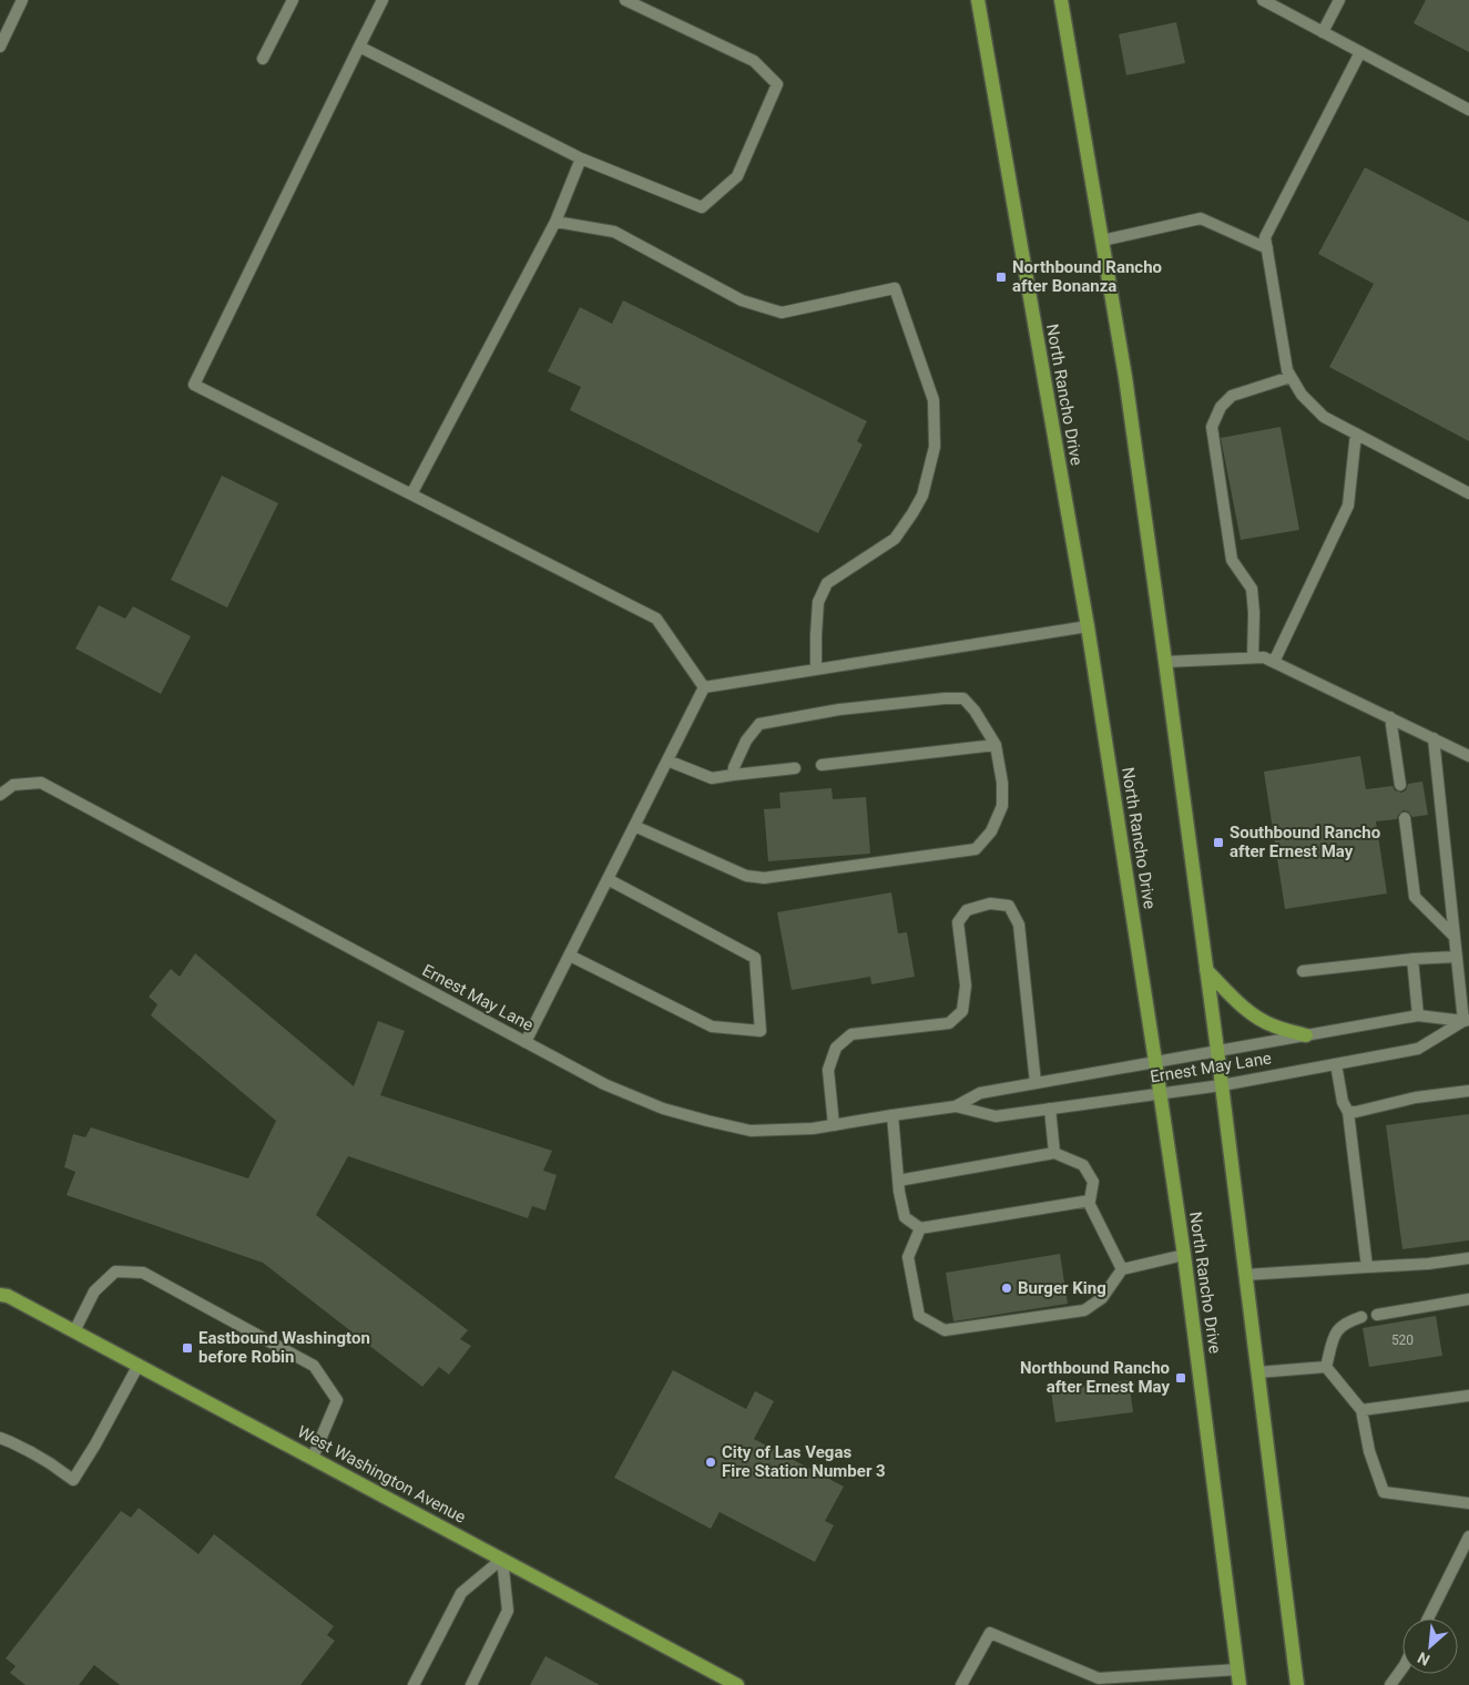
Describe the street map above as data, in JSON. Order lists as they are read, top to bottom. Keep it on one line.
{"streets":{"main road":["North Rancho Drive","West Washington Avenue"],"street":["Ernest May Lane"]},"crossings":[["North Rancho Drive","Ernest May Lane"]],"places":{"transit":["Northbound Rancho after Bonanza","Southbound Rancho after Ernest May","Eastbound Washington before Robin","Northbound Rancho after Ernest May"],"other":["Burger King","City of Las Vegas Fire Station Number 3"]},"house_numbers":["520"],"north":"bottom left"}
